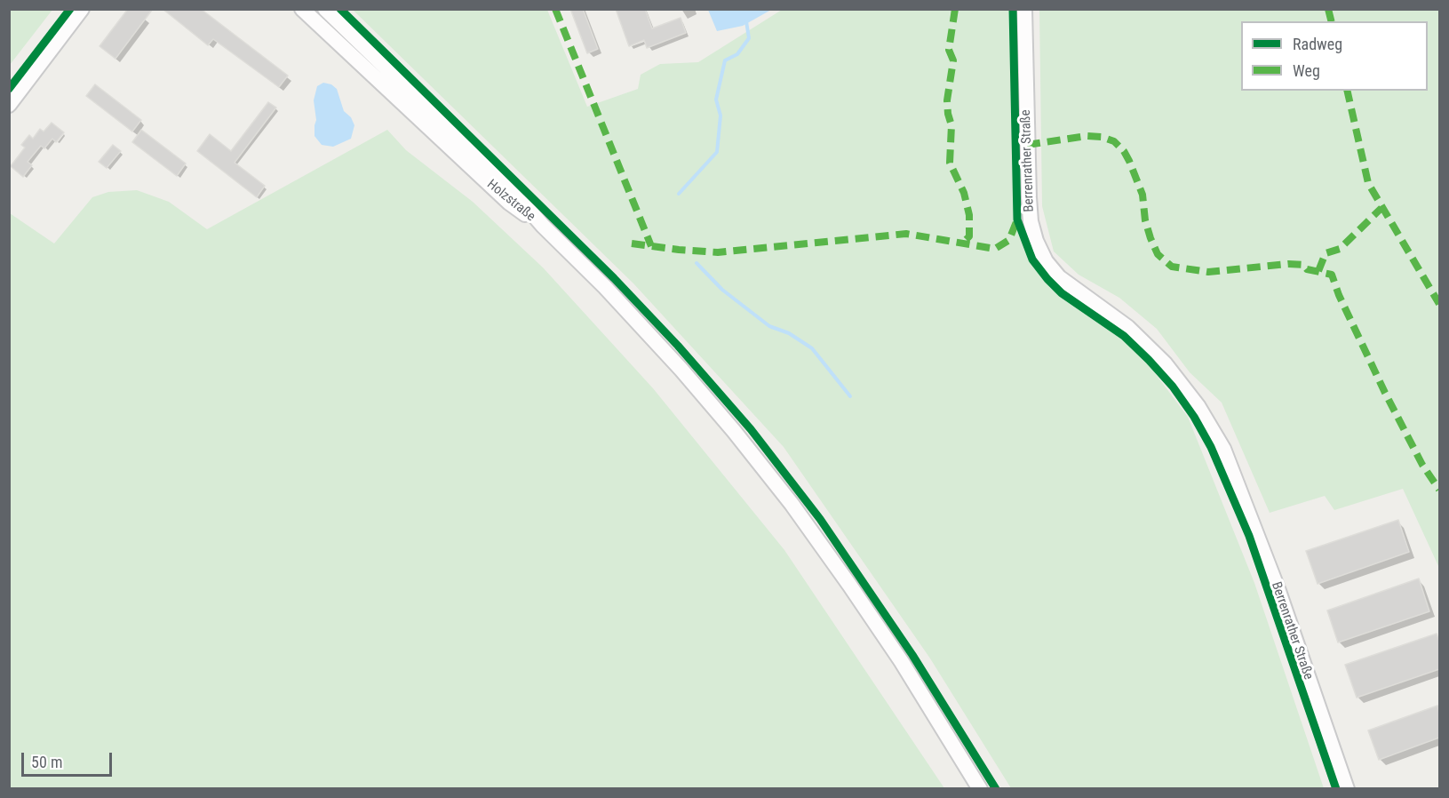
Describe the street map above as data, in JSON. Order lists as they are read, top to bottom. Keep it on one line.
{"streets":{"main road":["Berrenrather Straße","Holzstraße"]},"legend":["Radweg","Weg"],"scale_bar":"50 m"}
